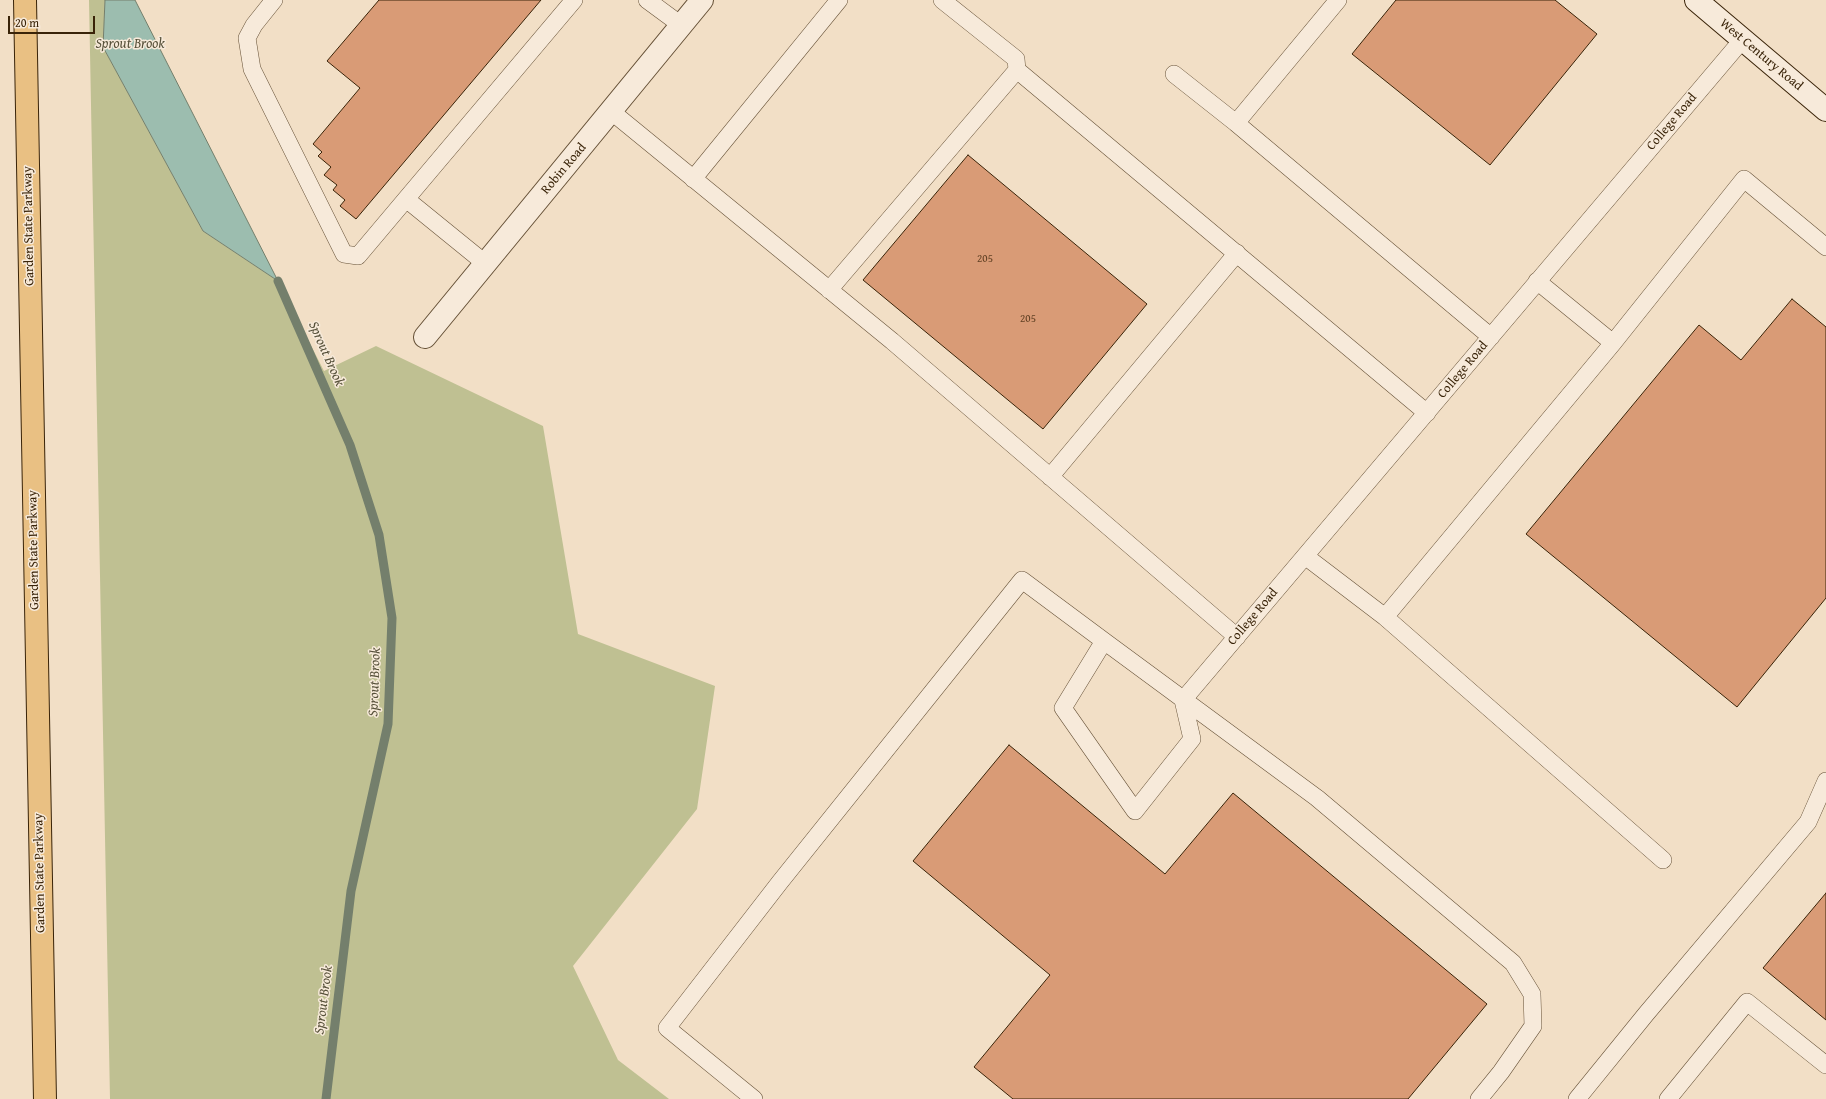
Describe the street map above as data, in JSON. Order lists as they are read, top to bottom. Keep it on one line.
{"streets":{"highway":["Garden State Parkway"],"street":["West Century Road","Robin Road"],"lane":["College Road"]},"crossings":[["West Century Road","College Road"]],"water":["Sprout Brook"],"house_numbers":["205","205"],"scale_bar":"20 m"}
